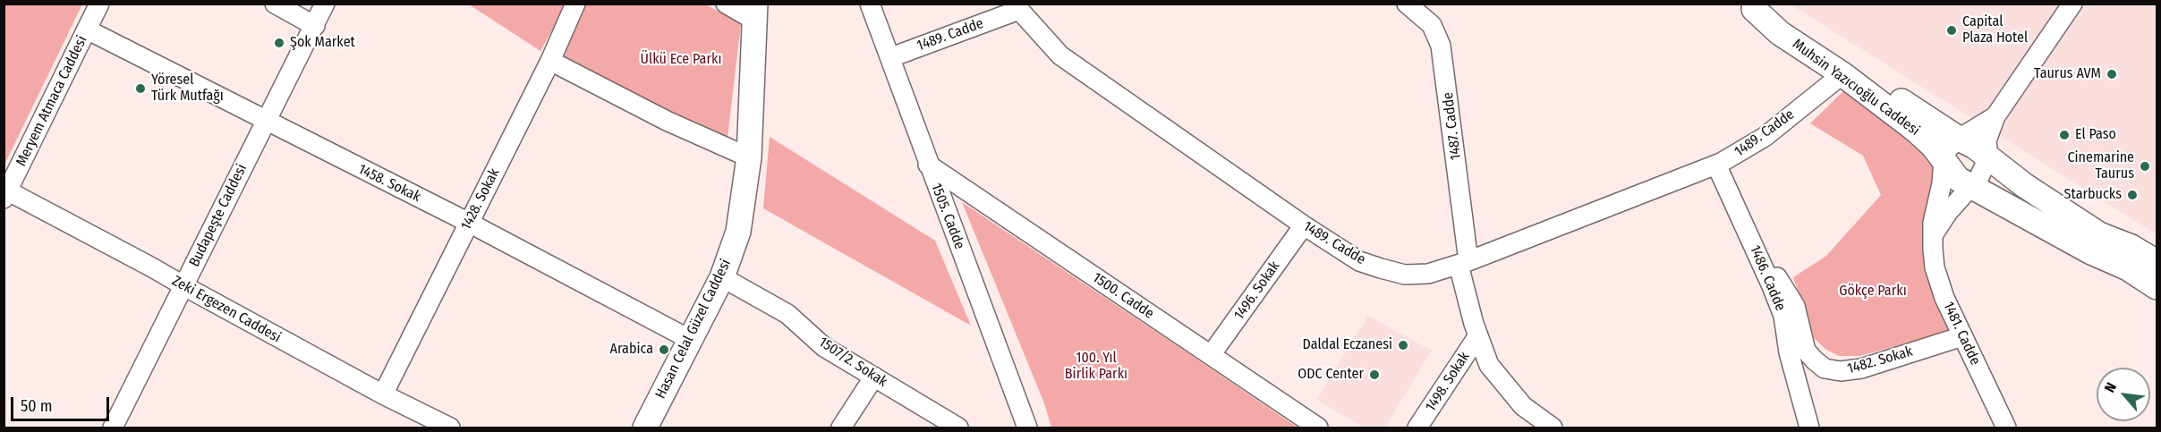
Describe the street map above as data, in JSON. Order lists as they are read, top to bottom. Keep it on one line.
{"streets":{"main road":["Muhsin Yazıcıoğlu Caddesi","Hasan Celal Güzel Caddesi"],"street":["1489. Cadde","Meryem Atmaca Caddesi","1487. Cadde","1458. Sokak","1428. Sokak","Budapeşte Caddesi","1505. Cadde","1486. Cadde","1496. Sokak","1500. Cadde","Zeki Ergezen Caddesi","1481. Cadde","1482. Sokak","1507/2. Sokak","1498. Sokak"]},"crossings":[["1489. Cadde","Muhsin Yazıcıoğlu Caddesi"],["1489. Cadde","1487. Cadde"],["1489. Cadde","1505. Cadde"],["1489. Cadde","1486. Cadde"],["1489. Cadde","1496. Sokak"],["Muhsin Yazıcıoğlu Caddesi","1481. Cadde"],["Meryem Atmaca Caddesi","1458. Sokak"],["Meryem Atmaca Caddesi","Zeki Ergezen Caddesi"],["1487. Cadde","1498. Sokak"],["1458. Sokak","1428. Sokak"],["1458. Sokak","Budapeşte Caddesi"],["1458. Sokak","Hasan Celal Güzel Caddesi"],["1428. Sokak","Zeki Ergezen Caddesi"],["Budapeşte Caddesi","Zeki Ergezen Caddesi"],["1505. Cadde","1500. Cadde"],["1486. Cadde","1482. Sokak"],["1496. Sokak","1500. Cadde"],["Hasan Celal Güzel Caddesi","1507/2. Sokak"],["1481. Cadde","1482. Sokak"]],"parks":["Ülkü Ece Parkı","Gökçe Parkı","100. Yıl Birlik Parkı"],"places":["Capital Plaza Hotel","Şok Market","Taurus AVM","Yöresel Türk Mutfağı","El Paso","Cinemarine Taurus","Starbucks","Daldal Eczanesi","Arabica","ODC Center"],"scale_bar":"50 m","north":"top left"}
